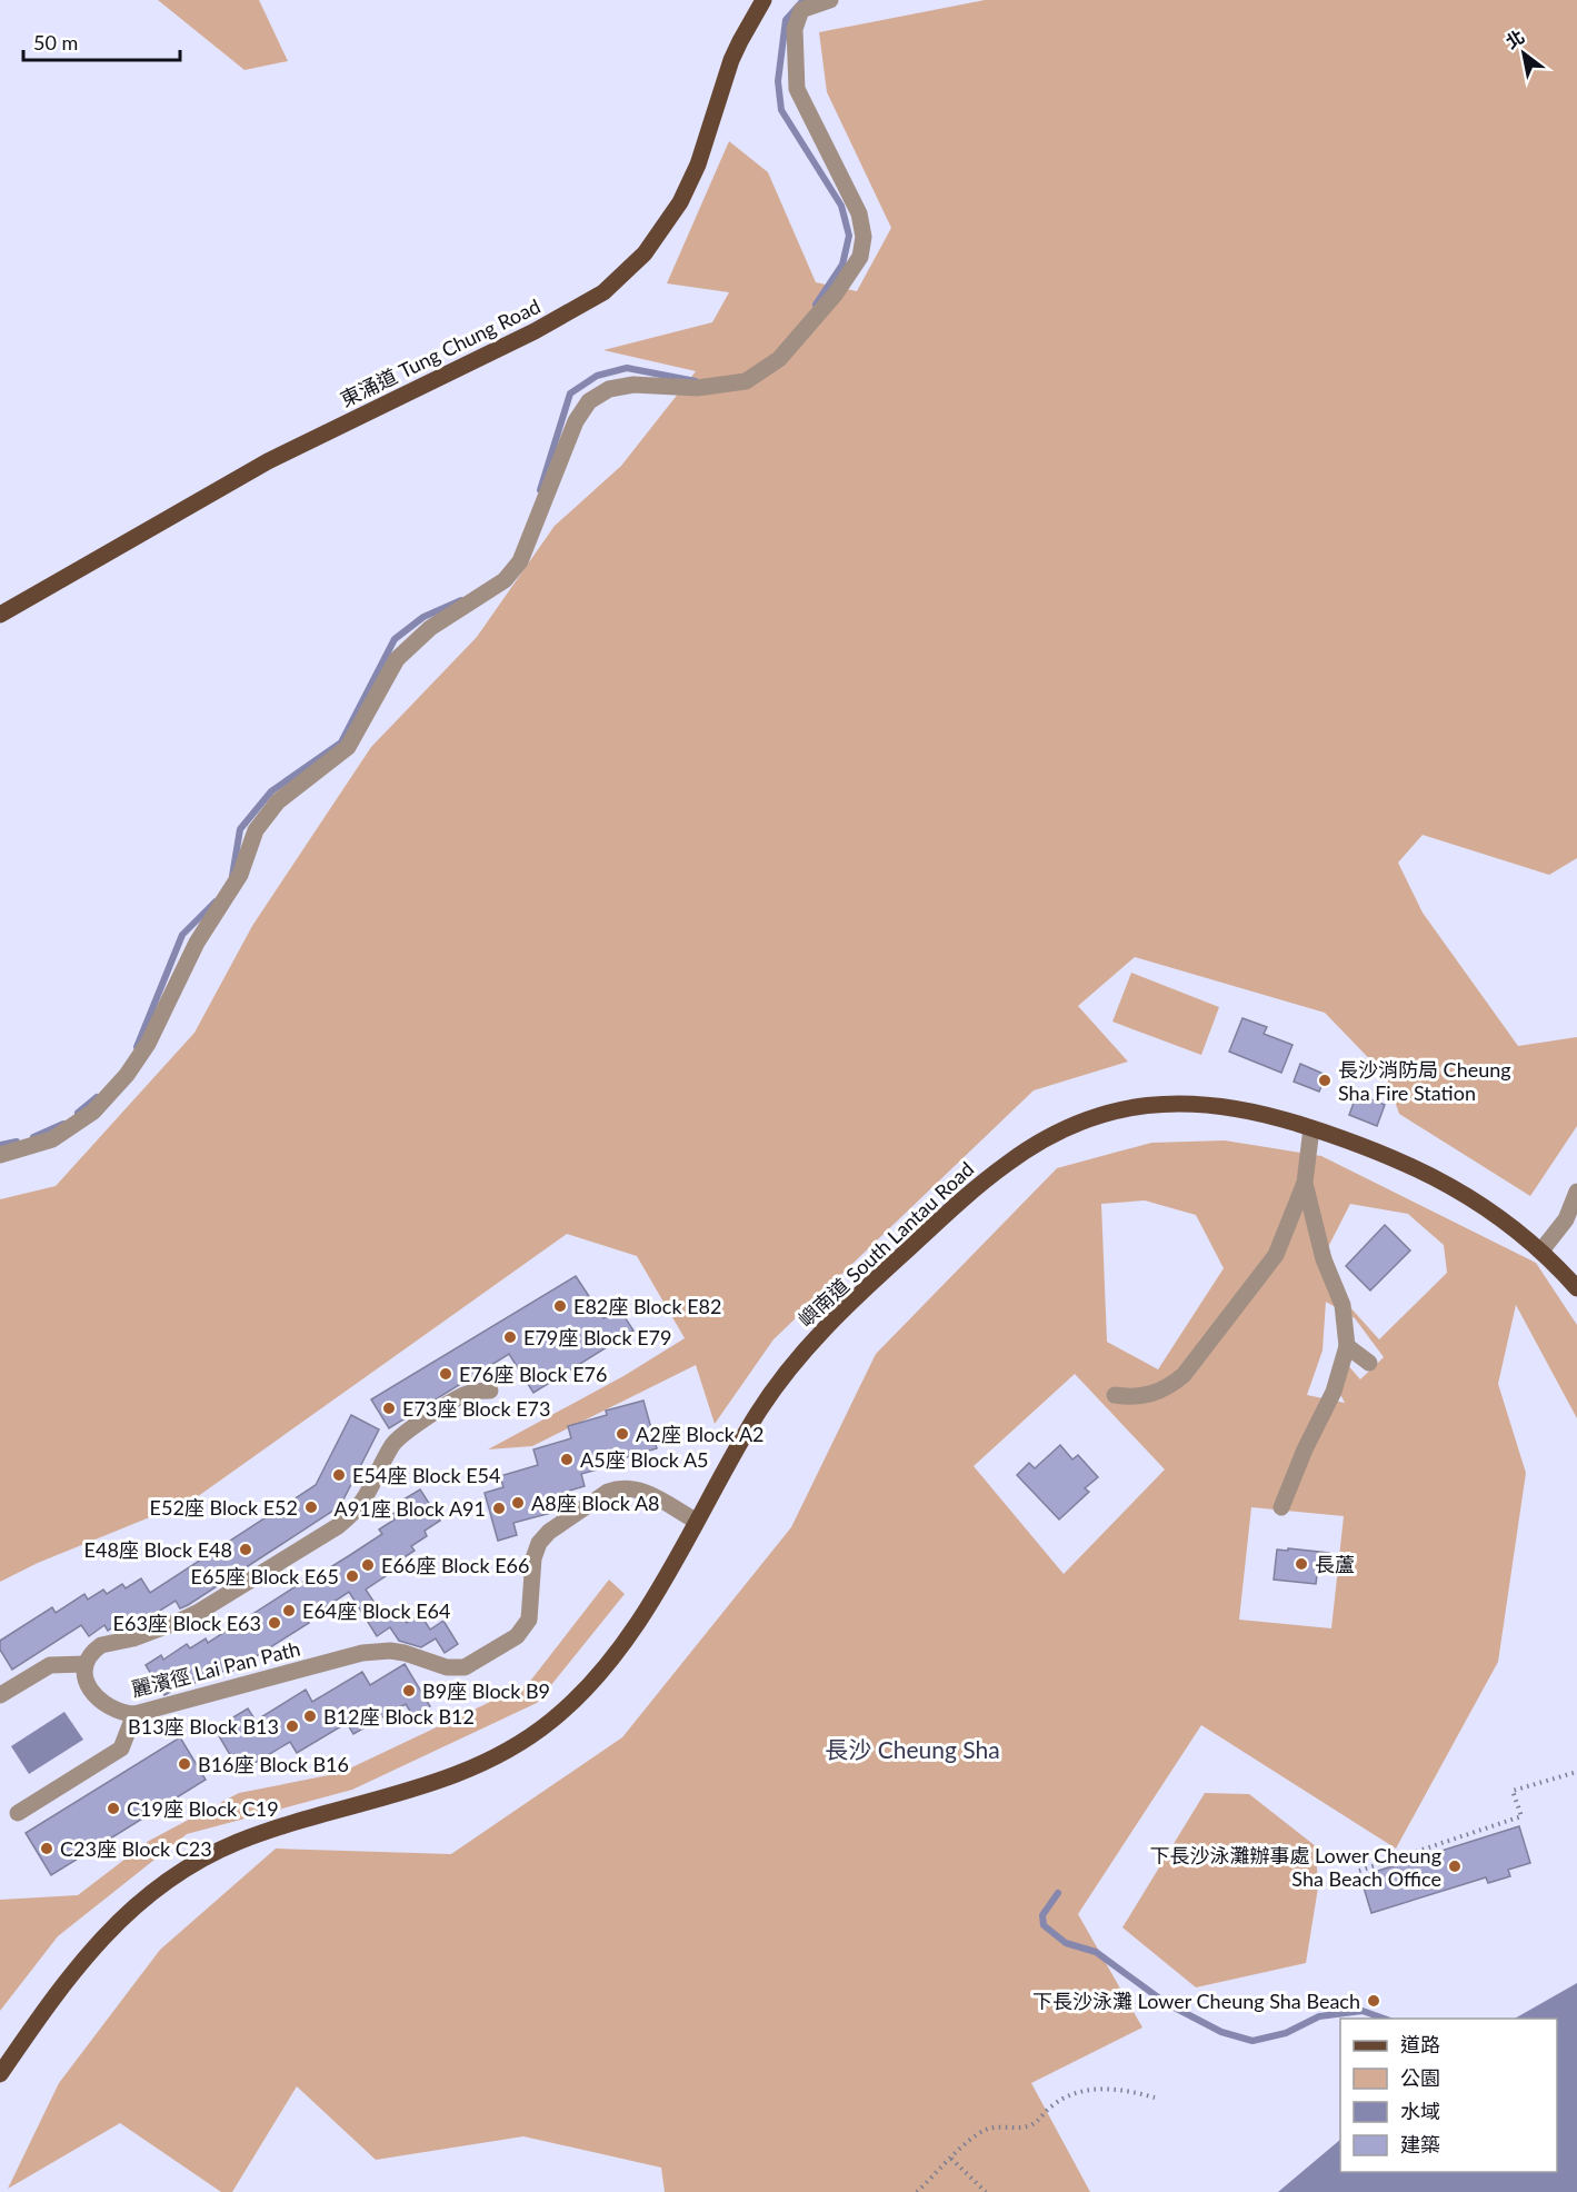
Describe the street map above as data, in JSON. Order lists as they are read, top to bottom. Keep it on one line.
{"streets":{"main road":["東涌道 Tung Chung Road","嶼南道 South Lantau Road"],"street":["麗濱徑 Lai Pan Path"]},"crossings":[["嶼南道 South Lantau Road","麗濱徑 Lai Pan Path"]],"districts":["長沙 Cheung Sha"],"places":["長沙消防局 Cheung Sha Fire Station","E82座 Block E82","E79座 Block E79","E76座 Block E76","E73座 Block E73","A2座 Block A2","A5座 Block A5","E54座 Block E54","A8座 Block A8","E52座 Block E52","A91座 Block A91","E48座 Block E48","長蘆","E66座 Block E66","E65座 Block E65","E64座 Block E64","E63座 Block E63","B9座 Block B9","B12座 Block B12","B13座 Block B13","B16座 Block B16","C19座 Block C19","C23座 Block C23","下長沙泳灘辦事處 Lower Cheung Sha Beach Office","下長沙泳灘 Lower Cheung Sha Beach"],"legend":["道路","公園","水域","建築"],"scale_bar":"50 m","north":"top left"}
